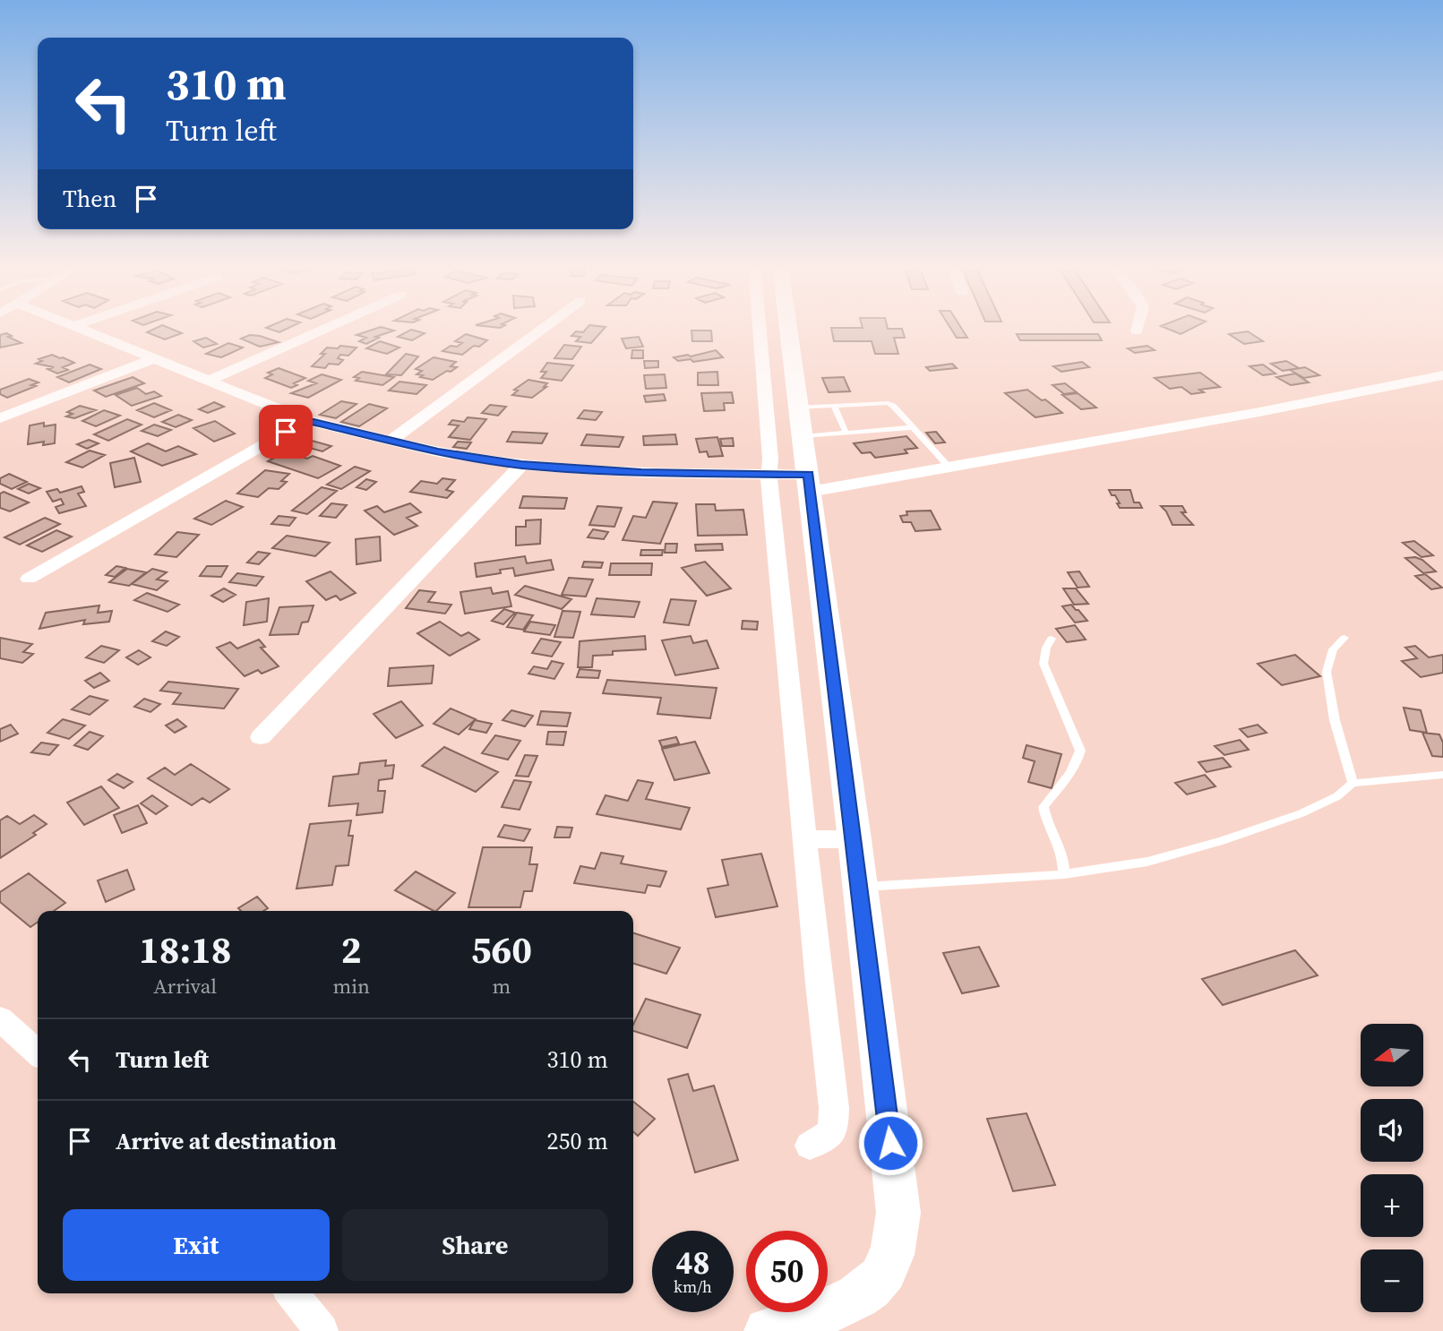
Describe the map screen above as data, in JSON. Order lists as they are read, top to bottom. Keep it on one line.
{"north":"left","page":{"turn":["310 m","Turn left"],"then":"Then","eta":["18:18","Arrival","2","min","560","m"],"list":[{"name":"Turn left","value":"310 m"},{"name":"Arrive at destination","value":"250 m"}],"map_buttons":["+","−"],"buttons":["Exit","Share"],"speed":"48 km/h","limit":"50"}}
